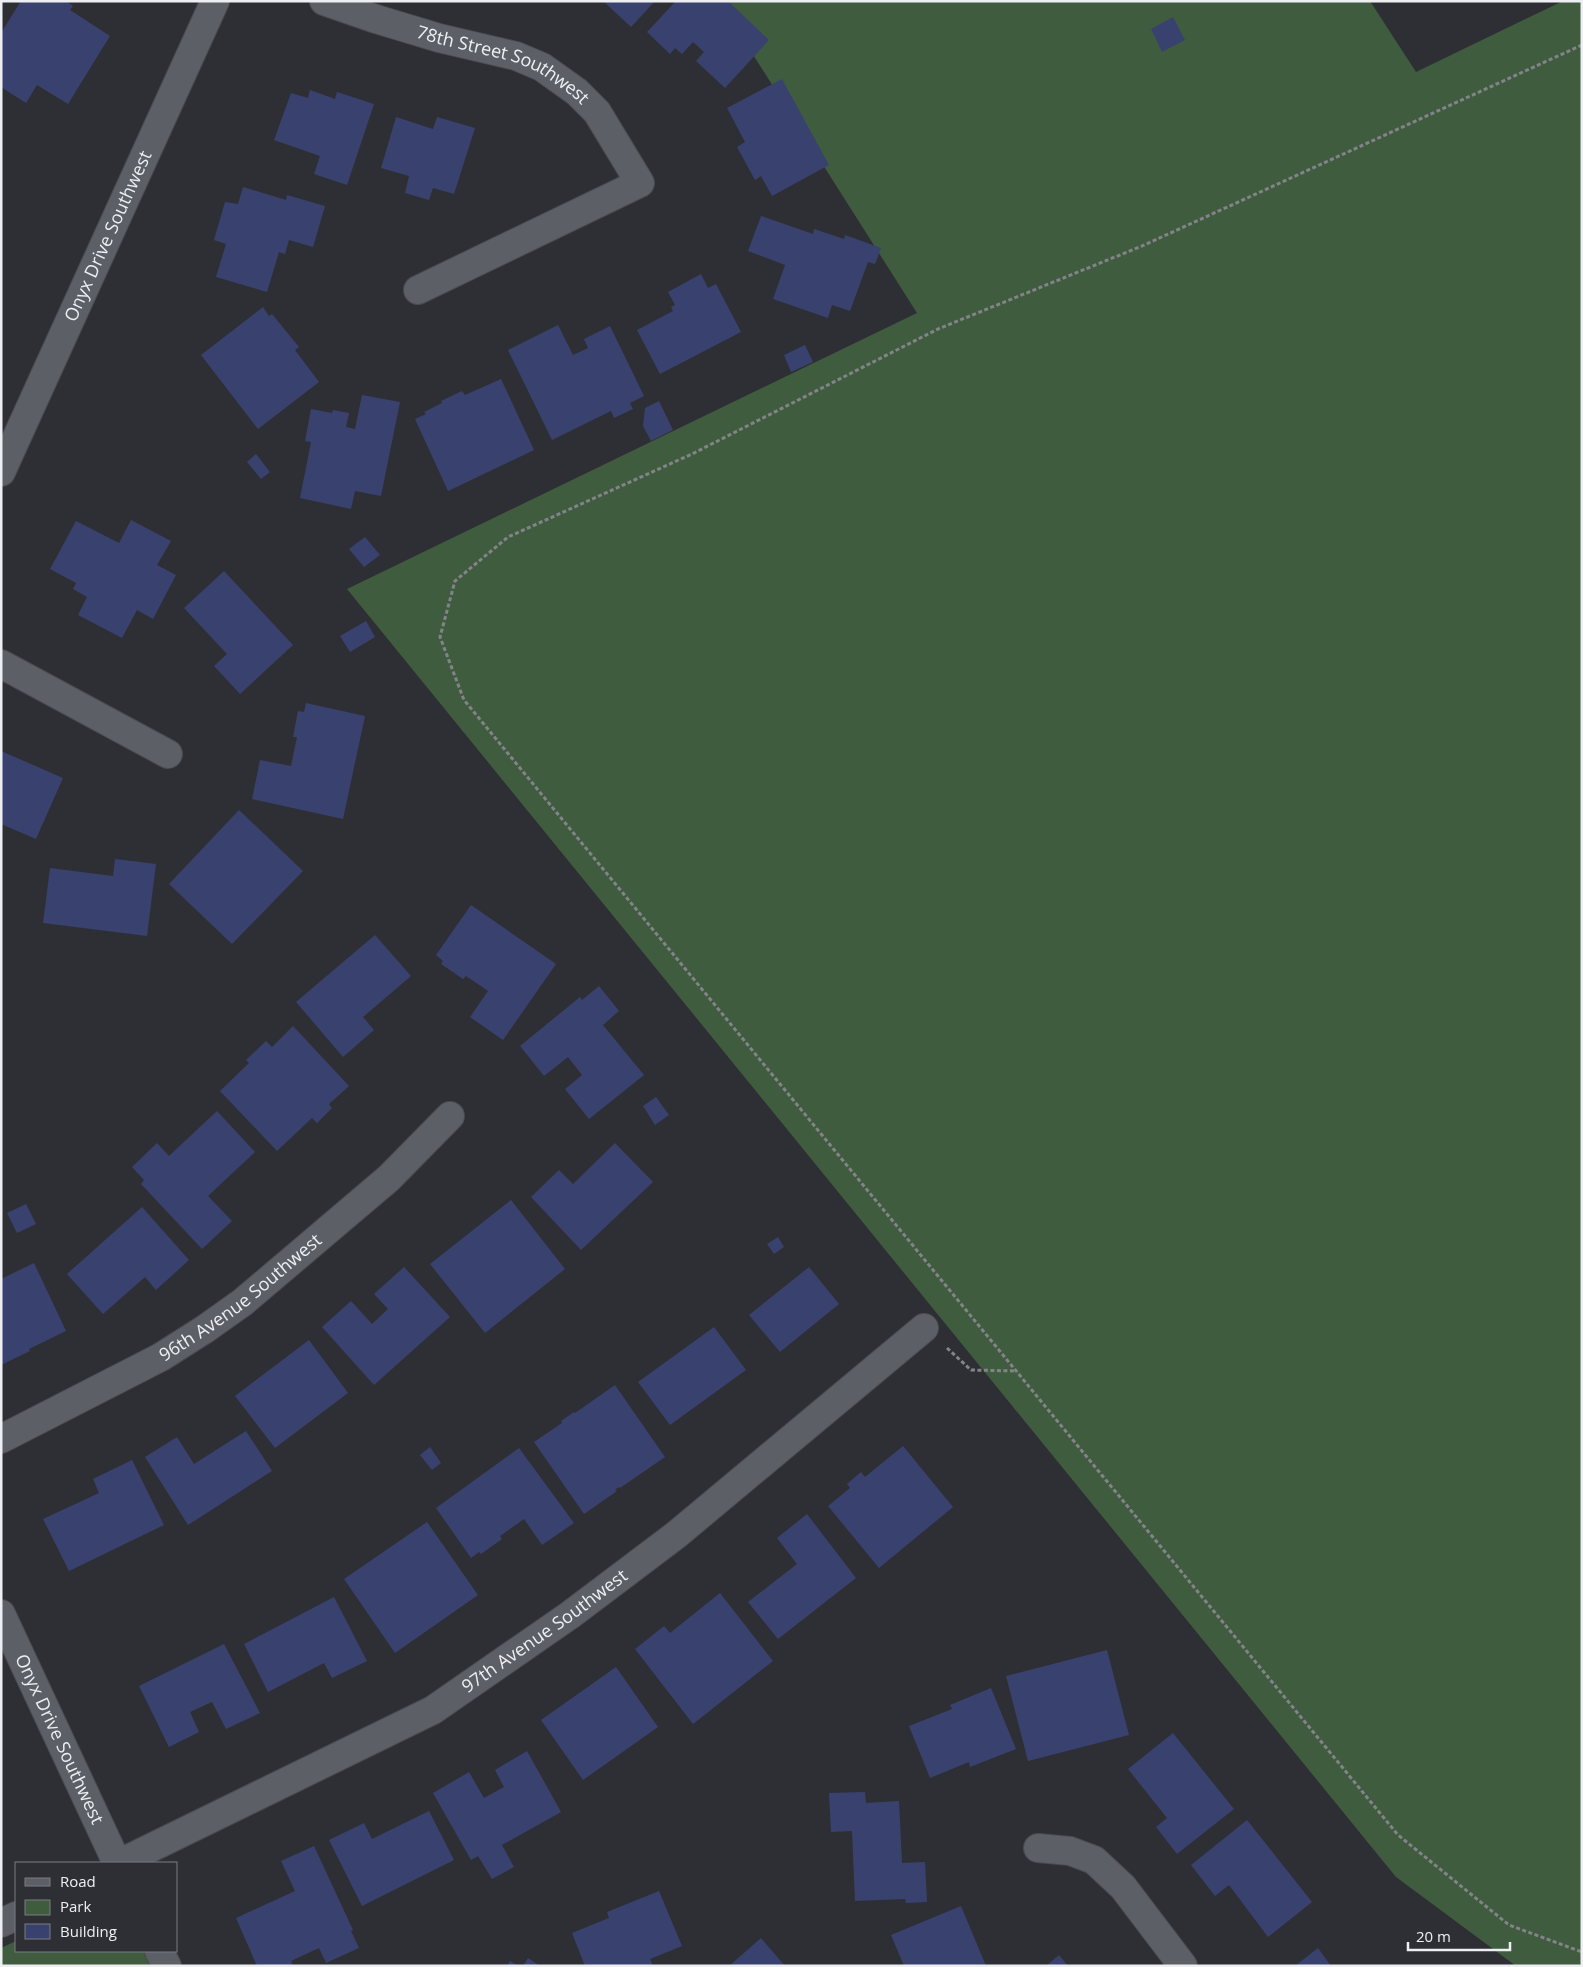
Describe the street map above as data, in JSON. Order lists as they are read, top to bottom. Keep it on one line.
{"streets":{"street":["78th Street Southwest","Onyx Drive Southwest","96th Avenue Southwest","97th Avenue Southwest"]},"legend":["Road","Park","Building"],"scale_bar":"20 m"}
